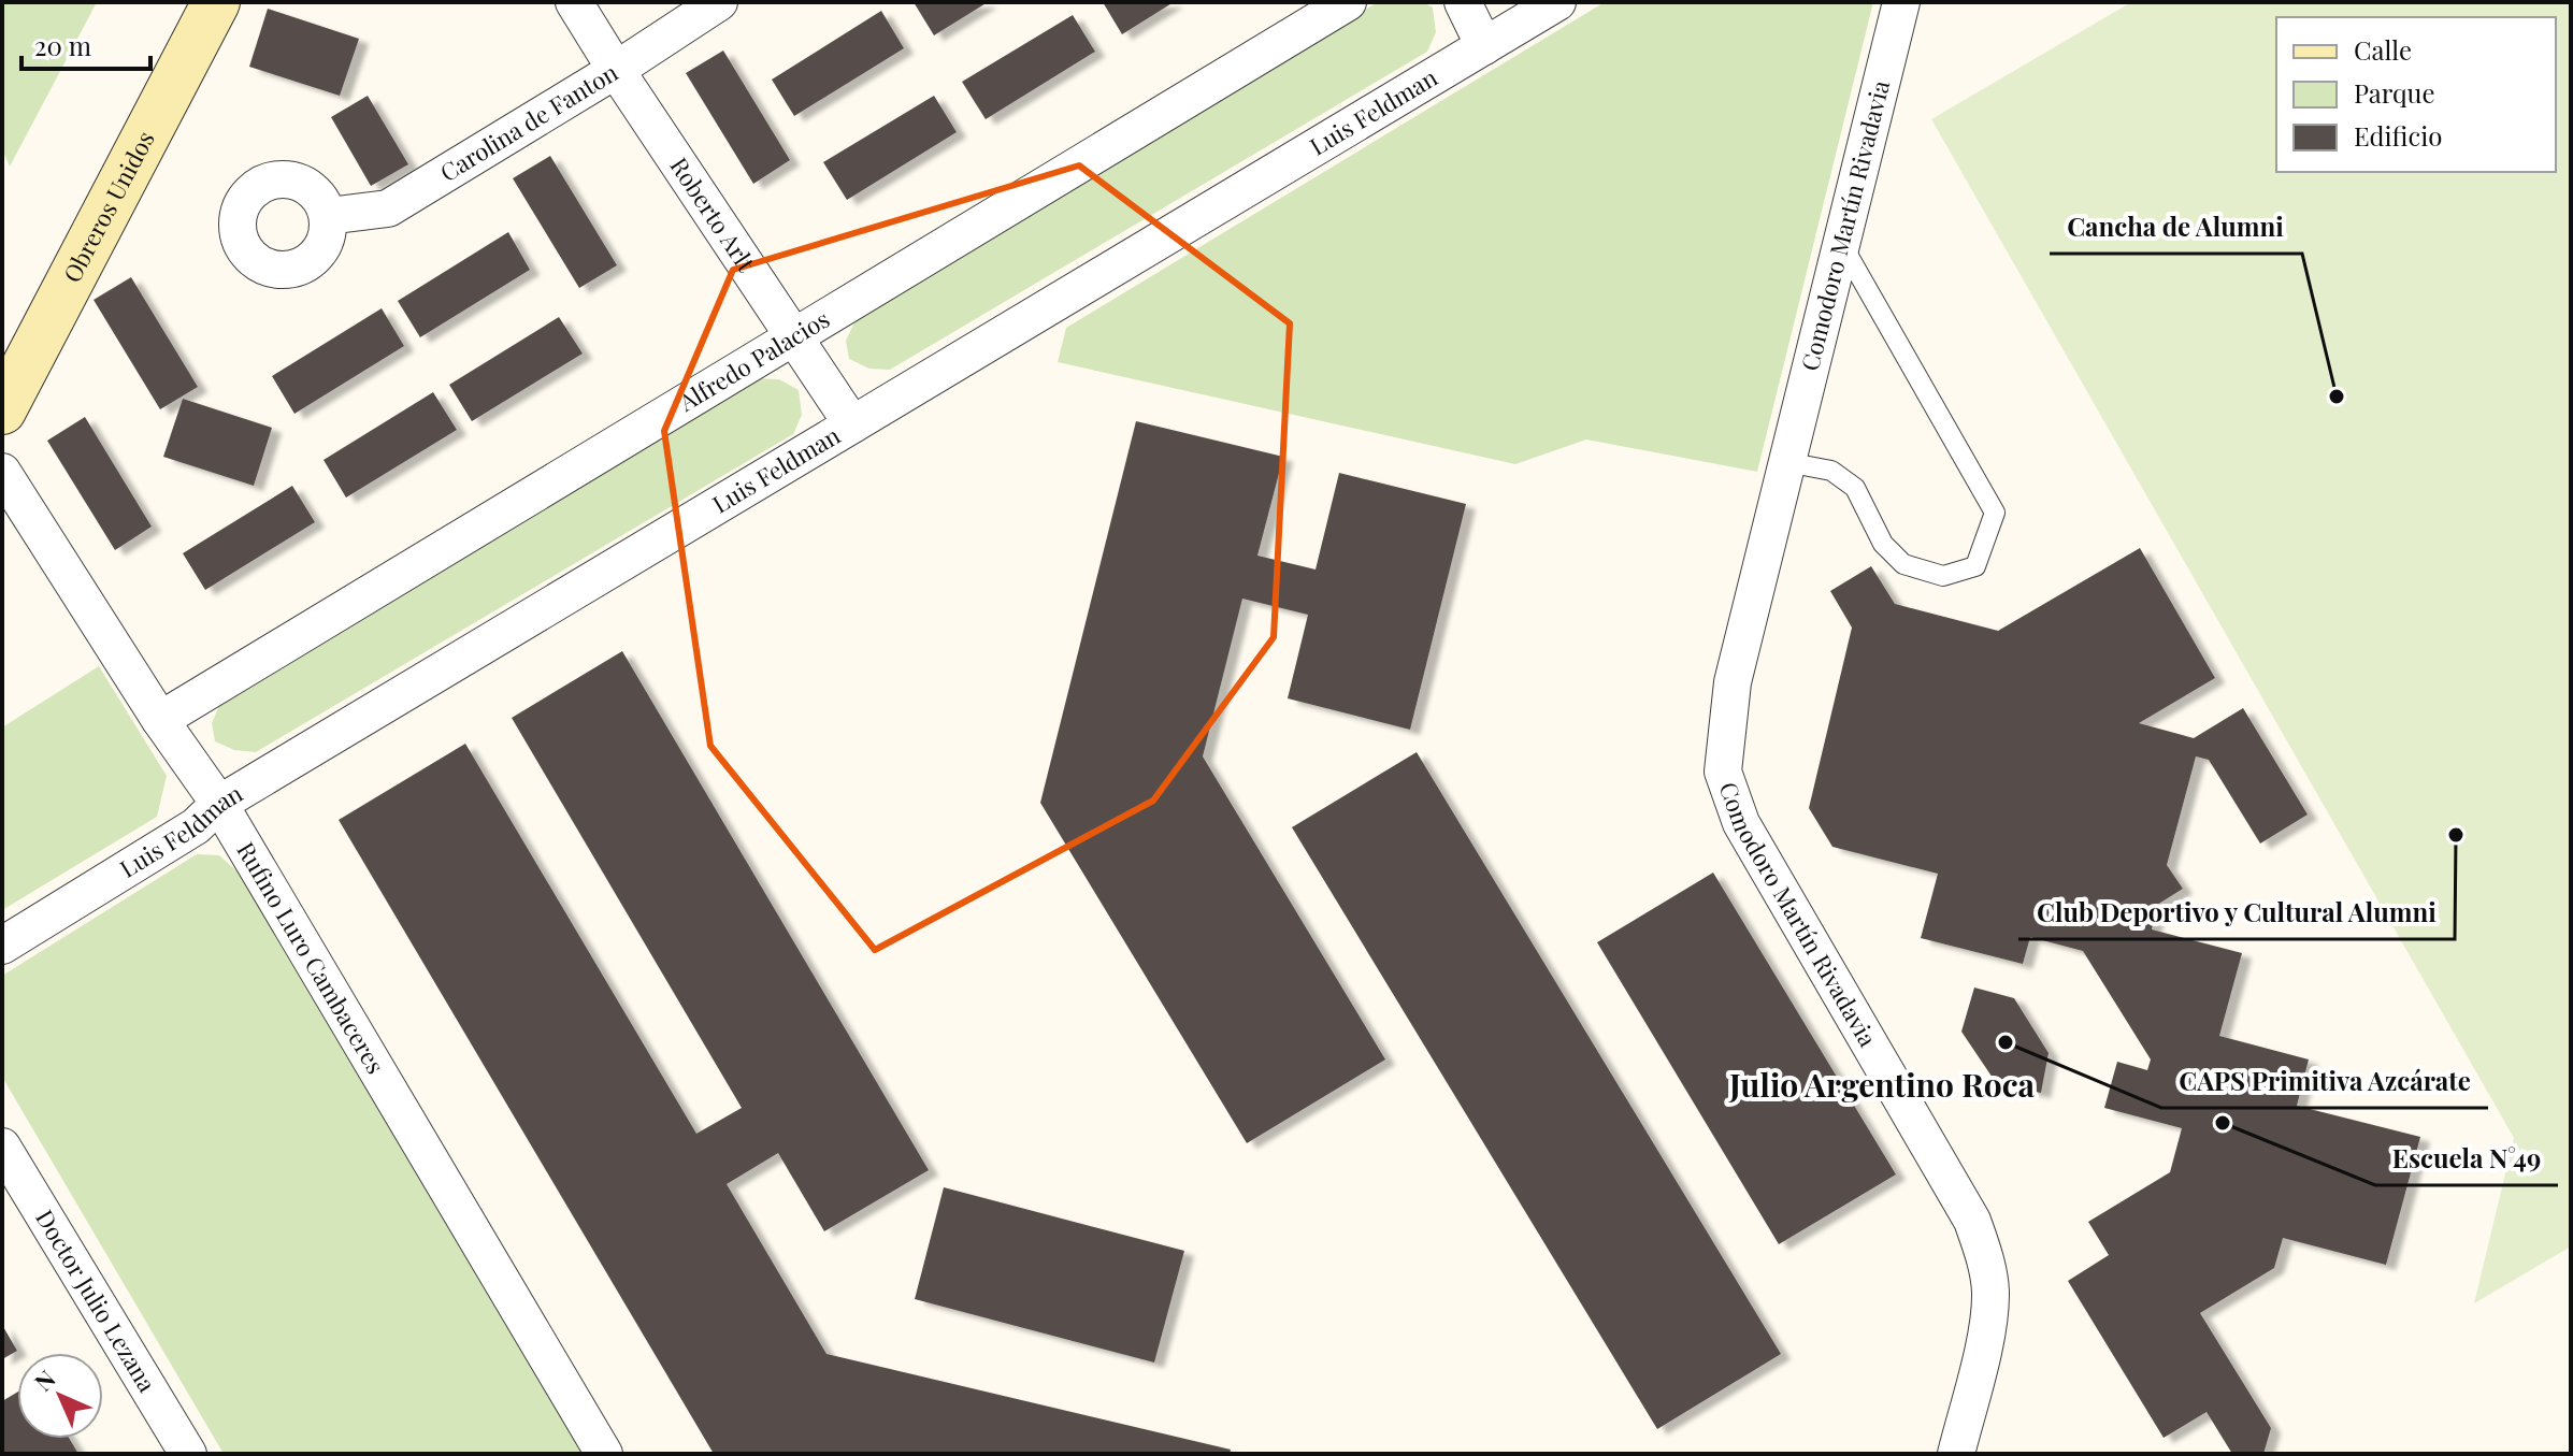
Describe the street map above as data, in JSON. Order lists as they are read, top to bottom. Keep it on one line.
{"streets":{"street":["Luis Feldman","Carolina de Fanton","Obreros Unidos","Roberto Arlt","Comodoro Martín Rivadavia","Alfredo Palacios","Rufino Luro Cambaceres","Doctor Julio Lezana"]},"crossings":[["Luis Feldman","Roberto Arlt"],["Luis Feldman","Rufino Luro Cambaceres"],["Carolina de Fanton","Roberto Arlt"],["Roberto Arlt","Alfredo Palacios"],["Alfredo Palacios","Rufino Luro Cambaceres"]],"districts":["Julio Argentino Roca"],"places":["Cancha de Alumni","Club Deportivo y Cultural Alumni","CAPS Primitiva Azcárate","Escuela N°49"],"legend":["Calle","Parque","Edificio"],"scale_bar":"20 m","north":"top left"}
